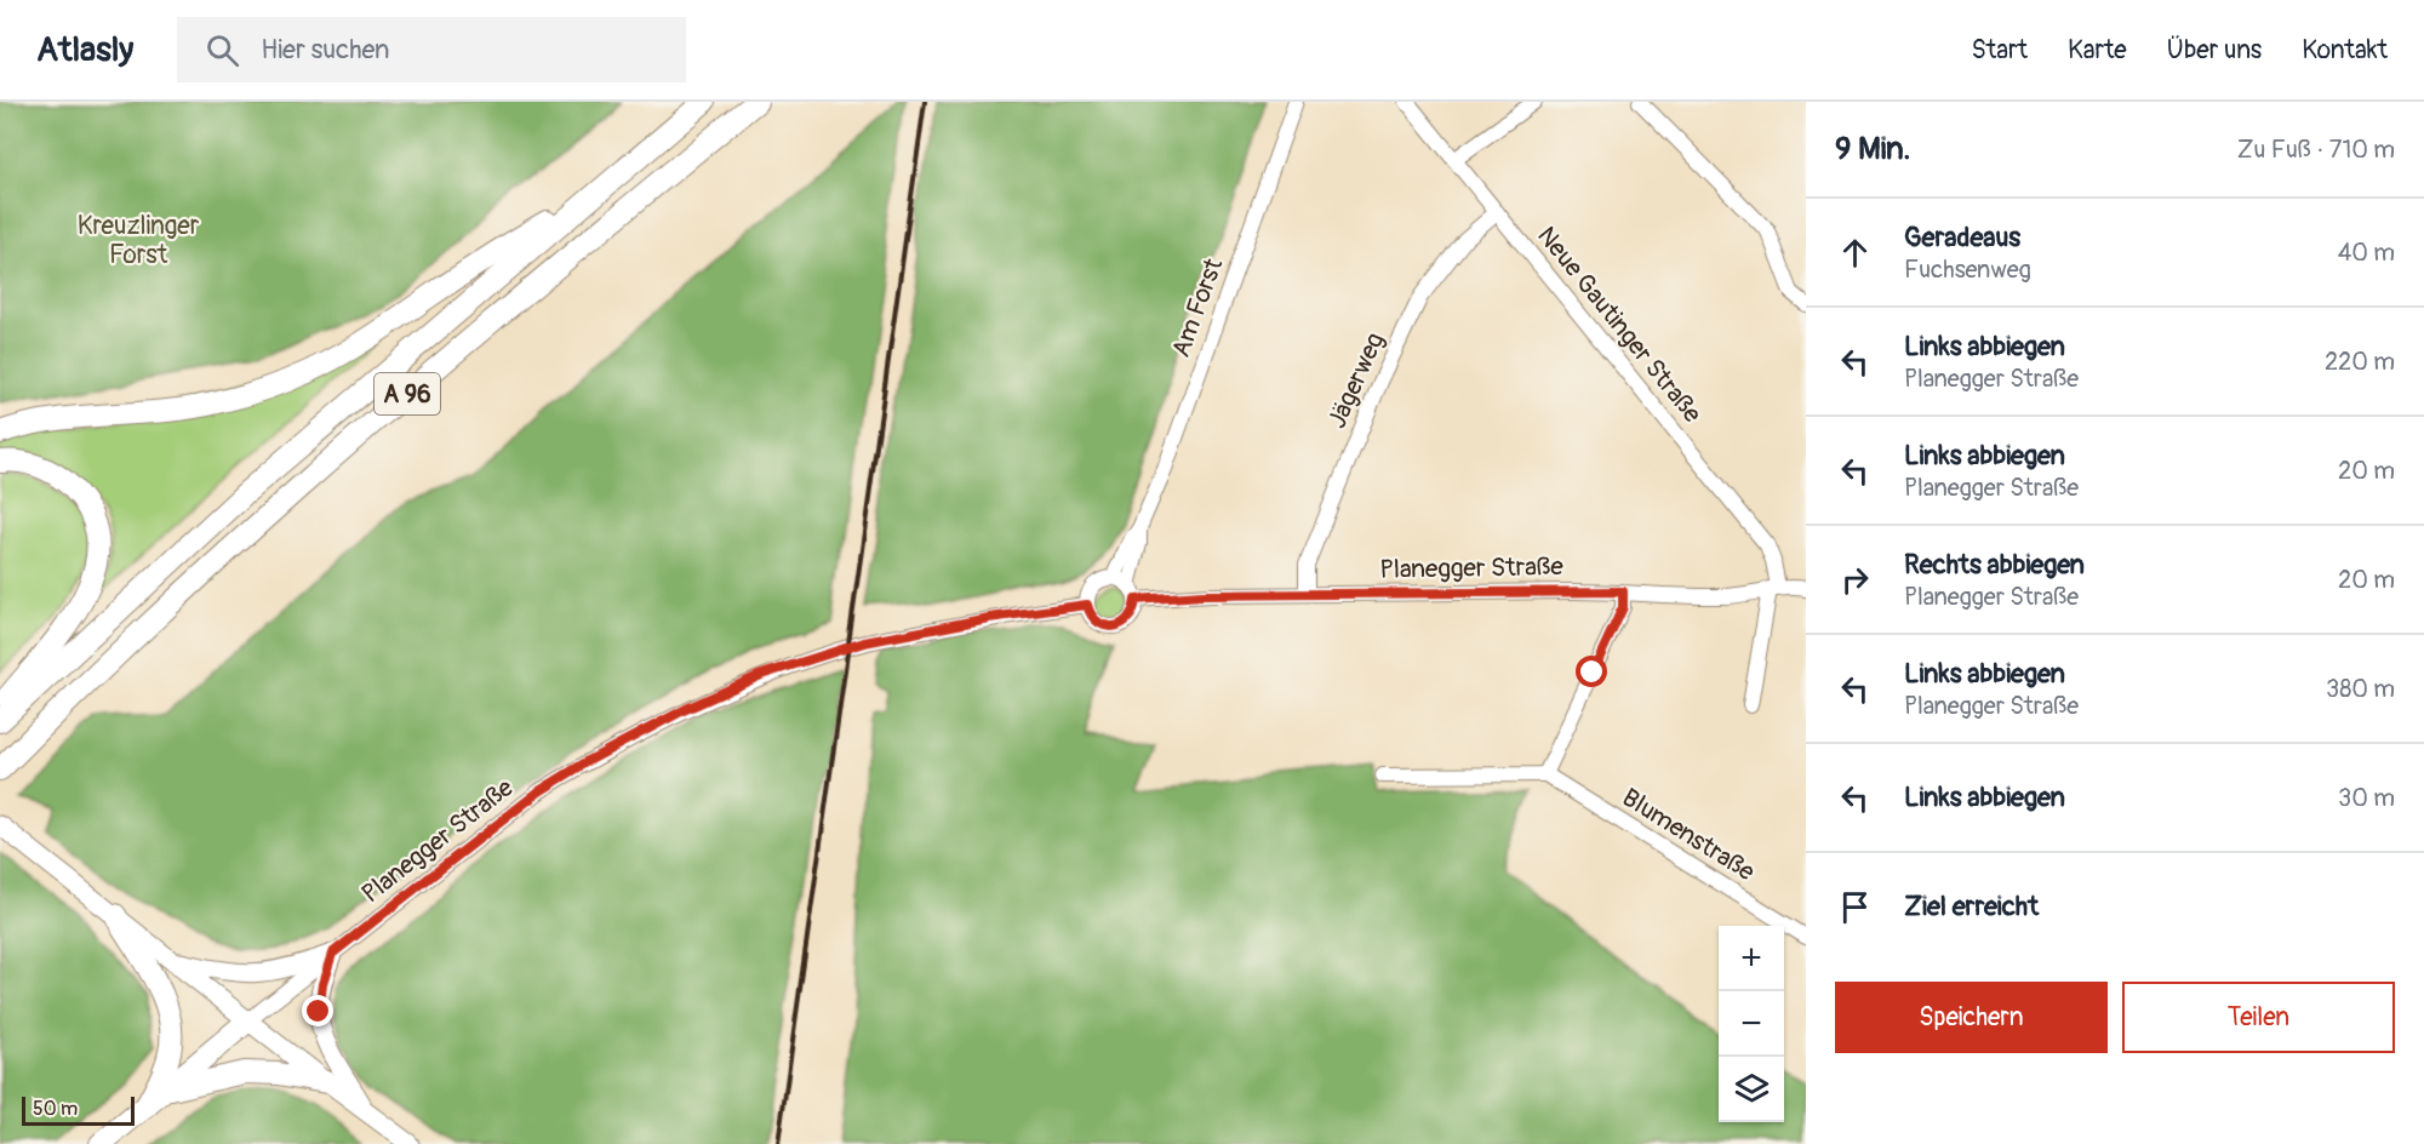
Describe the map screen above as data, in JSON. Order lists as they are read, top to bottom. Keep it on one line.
{"streets":{"highway":["A 96"],"street":["Am Forst","Neue Gautinger Straße","Jägerweg","Planegger Straße","Blumenstraße"]},"crossings":[["Am Forst","Planegger Straße"],["Neue Gautinger Straße","Jägerweg"],["Neue Gautinger Straße","Planegger Straße"],["Jägerweg","Planegger Straße"]],"parks":["Kreuzlinger Forst"],"scale_bar":"50 m","page":{"header":"Atlasly","search":"Hier suchen","nav":["Start","Karte","Über uns","Kontakt"],"heading":["9 Min.","Zu Fuß · 710 m"],"list":[["Geradeaus","Fuchsenweg","40 m"],["Links abbiegen","Planegger Straße","220 m"],["Links abbiegen","Planegger Straße","20 m"],["Rechts abbiegen","Planegger Straße","20 m"],["Links abbiegen","Planegger Straße","380 m"],["Links abbiegen","30 m"],"Ziel erreicht"],"map_buttons":["+","−"],"buttons":["Speichern","Teilen"],"scale":"50 m"}}
